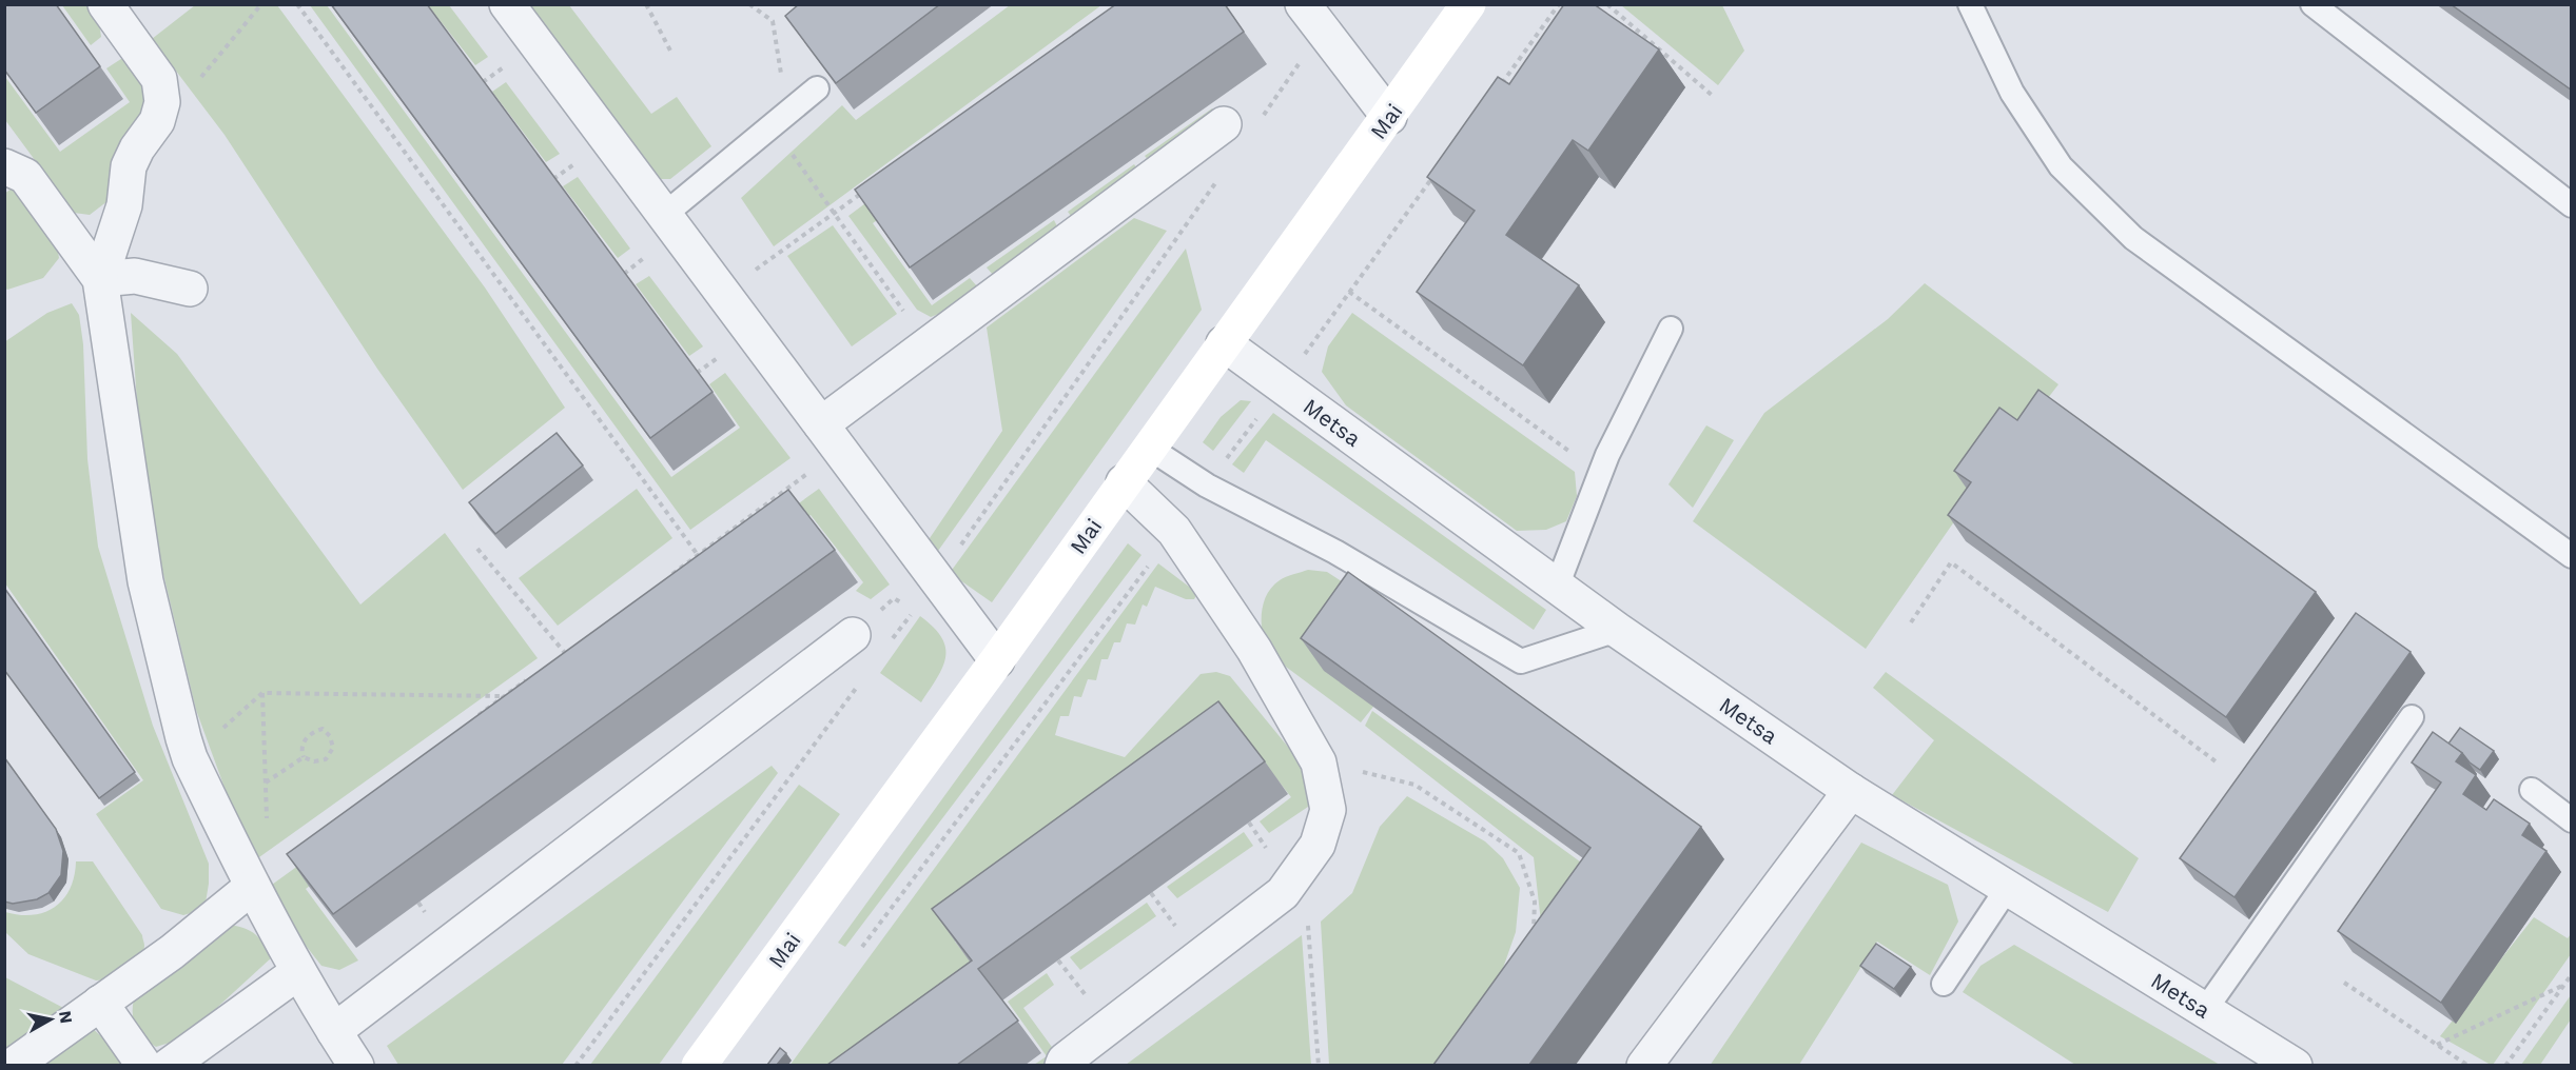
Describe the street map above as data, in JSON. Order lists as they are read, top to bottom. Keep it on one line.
{"streets":{"street":["Mai","Metsa"]},"crossings":[["Mai","Metsa"]],"north":"right"}
